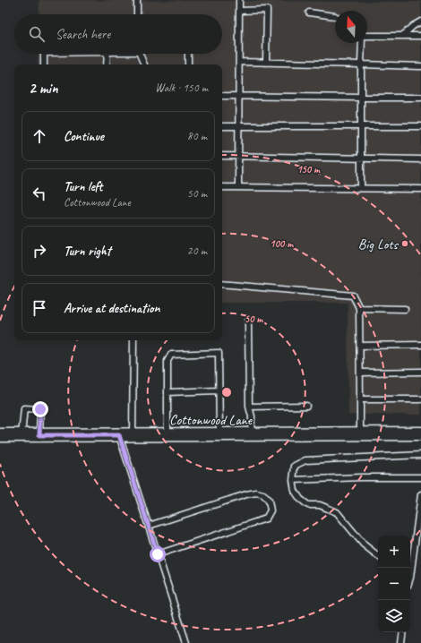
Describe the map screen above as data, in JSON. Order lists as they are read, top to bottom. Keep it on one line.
{"streets":{"street":["Cottonwood Lane"]},"places":["Big Lots"],"north":"top","page":{"search":"Search here","heading":["2 min","Walk · 150 m"],"list":[["Continue","80 m"],["Turn left","Cottonwood Lane","50 m"],["Turn right","20 m"],"Arrive at destination"],"map_buttons":["+","−"]},"rings":["150 m","100 m","50 m"]}
